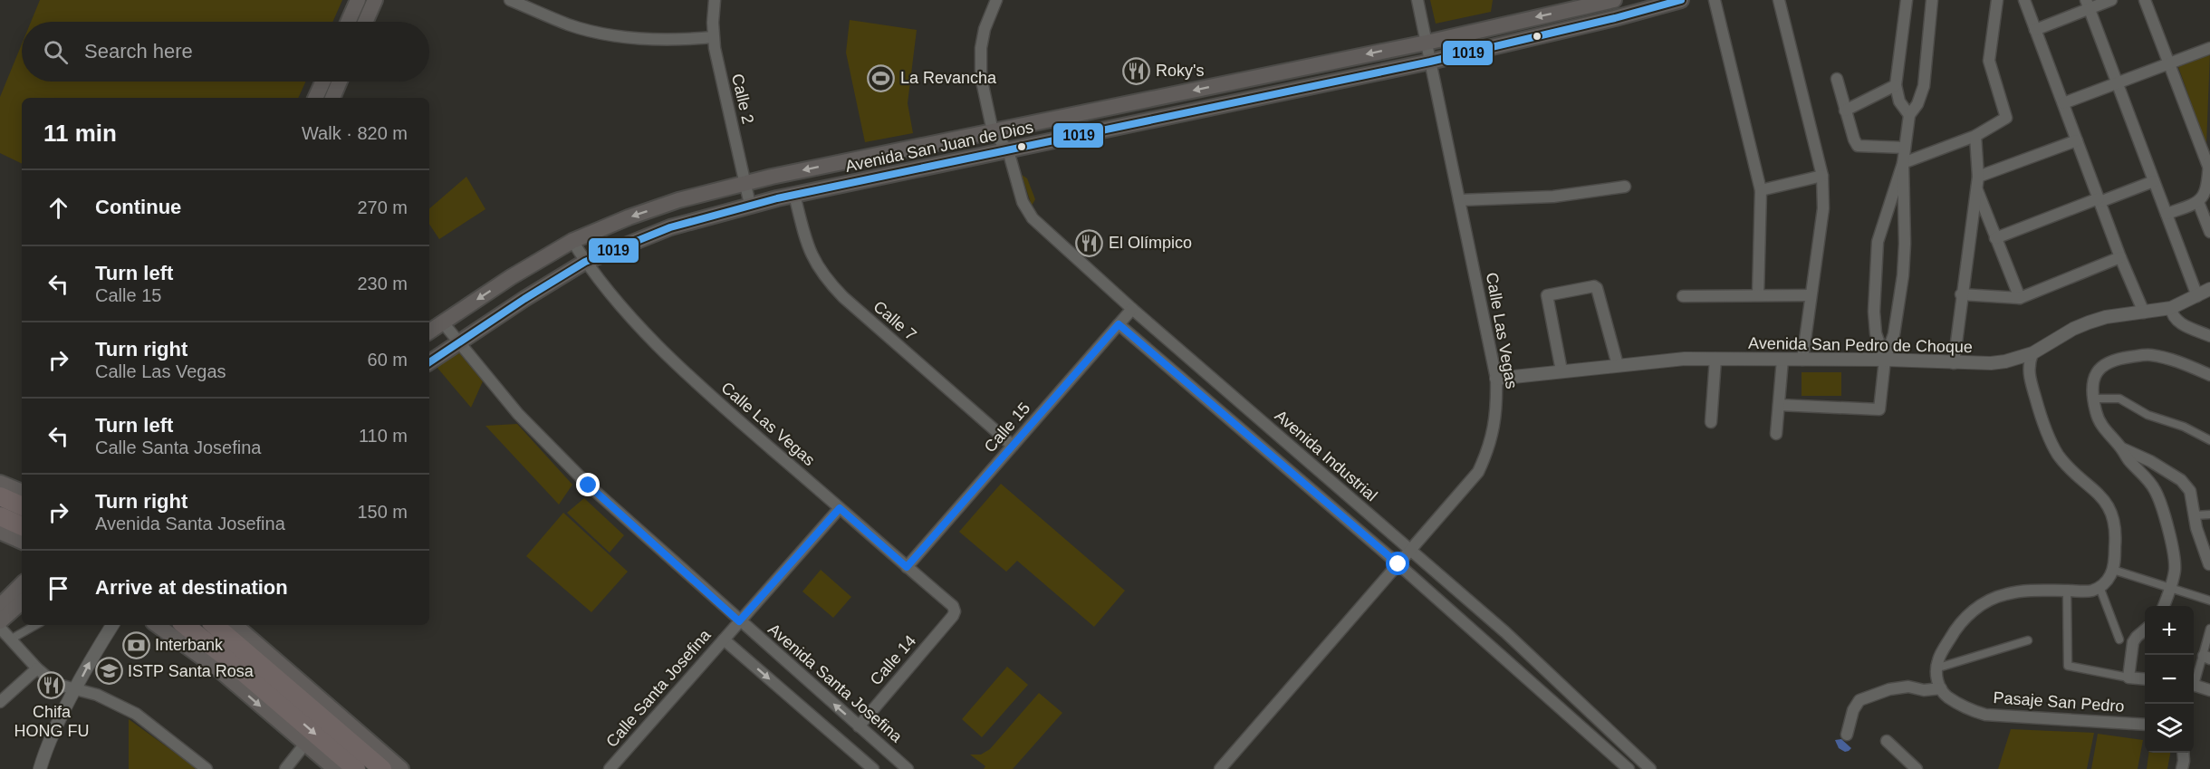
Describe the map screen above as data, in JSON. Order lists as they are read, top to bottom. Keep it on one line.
{"streets":{"main road":["Avenida San Juan de Dios"],"street":["Calle 2","Calle 7","Calle Las Vegas","Avenida San Pedro de Choque","Calle 15","Avenida Industrial","Calle 14","Avenida Santa Josefina","Calle Santa Josefina","Pasaje San Pedro"]},"crossings":[["Calle 2","Avenida San Juan de Dios"],["Avenida San Juan de Dios","Calle 7"],["Avenida San Juan de Dios","Calle Las Vegas"],["Avenida San Juan de Dios","Avenida Industrial"],["Avenida San Juan de Dios","Avenida Santa Josefina"],["Calle 7","Calle 15"],["Calle Las Vegas","Avenida San Pedro de Choque"],["Calle Las Vegas","Calle 15"],["Calle Las Vegas","Avenida Industrial"],["Calle Las Vegas","Calle 14"],["Calle Las Vegas","Calle Santa Josefina"],["Calle 15","Avenida Industrial"],["Calle 14","Avenida Santa Josefina"],["Avenida Santa Josefina","Calle Santa Josefina"]],"places":{"restaurant":["Roky's","El Olímpico","Chifa HONG FU"],"sports":["La Revancha"],"bank":["Interbank"],"school or university":["ISTP Santa Rosa"]},"lines":["transit line 1019"],"page":{"search":"Search here","heading":["11 min","Walk · 820 m"],"list":[["Continue","270 m"],["Turn left","Calle 15","230 m"],["Turn right","Calle Las Vegas","60 m"],["Turn left","Calle Santa Josefina","110 m"],["Turn right","Avenida Santa Josefina","150 m"],"Arrive at destination"],"map_buttons":["+","−"]}}
